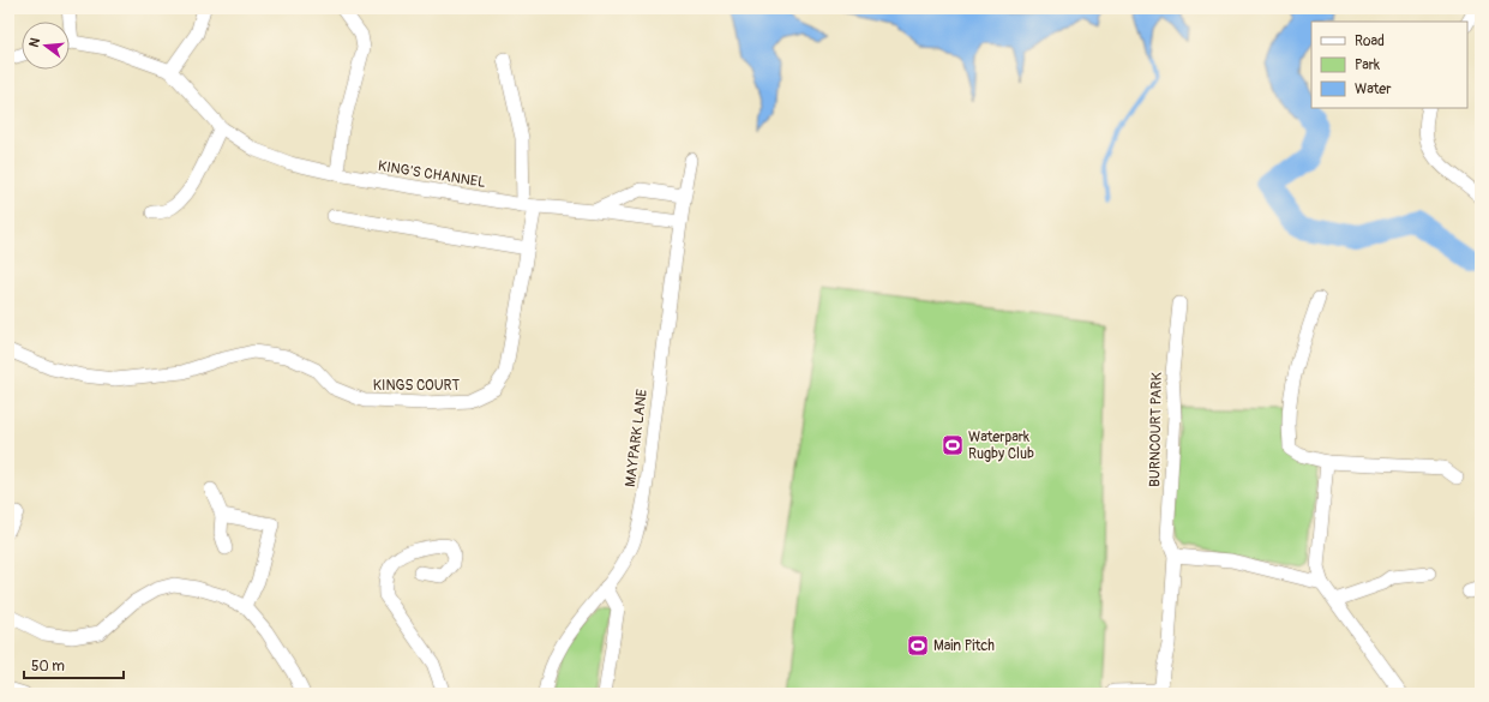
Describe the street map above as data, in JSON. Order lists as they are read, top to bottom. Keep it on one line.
{"streets":{"street":["KING'S CHANNEL","KINGS COURT","BURNCOURT PARK","MAYPARK LANE"]},"crossings":[["KING'S CHANNEL","KINGS COURT"],["KING'S CHANNEL","MAYPARK LANE"]],"places":{"sports":["Waterpark Rugby Club","Main Pitch"]},"legend":["Road","Park","Water"],"scale_bar":"50 m","north":"left"}
